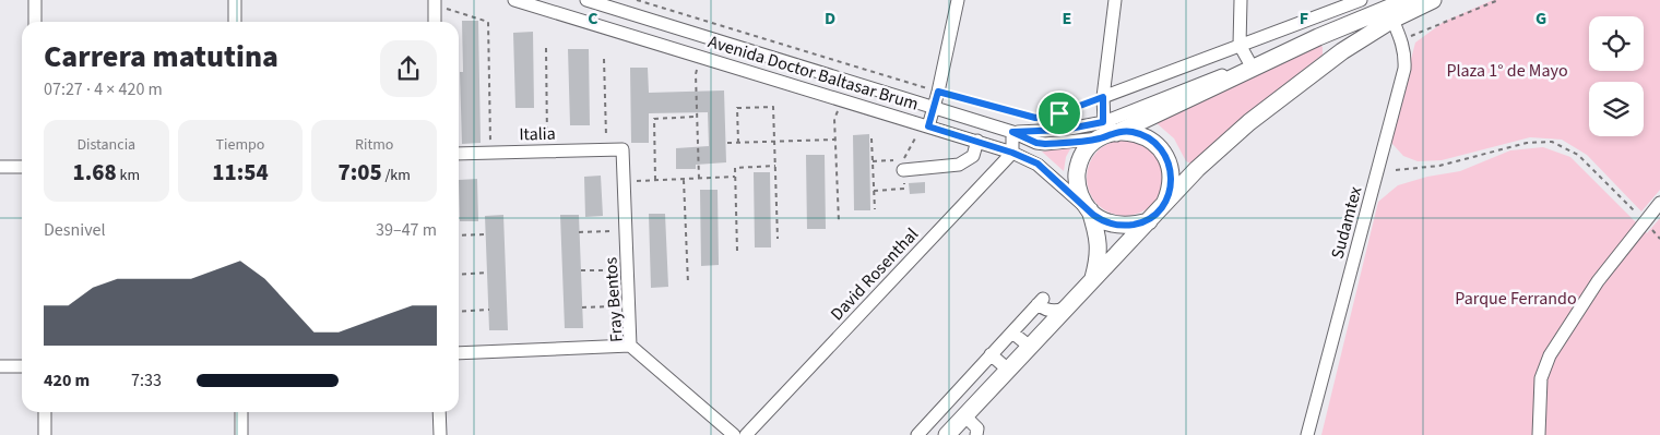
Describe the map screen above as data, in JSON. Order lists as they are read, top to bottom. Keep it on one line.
{"streets":{"main road":["Avenida Doctor Baltasar Brum"],"street":["Italia","Sudamtex","David Rosenthal","Fray Bentos"]},"crossings":[["Avenida Doctor Baltasar Brum","Sudamtex"],["Avenida Doctor Baltasar Brum","David Rosenthal"],["Italia","Fray Bentos"]],"parks":["Plaza 1° de Mayo","Parque Ferrando"],"page":{"heading":["Carrera matutina","07:27 · 4 × 420 m"],"stats":[["Distancia","1.68 km"],["Tiempo","11:54"],["Ritmo","7:05 /km"]],"chart":["Desnivel","39–47 m"],"list":[{"name":"420 m","note":"7:33"}]},"grid":{"columns":["C","D","E","F","G"]}}
